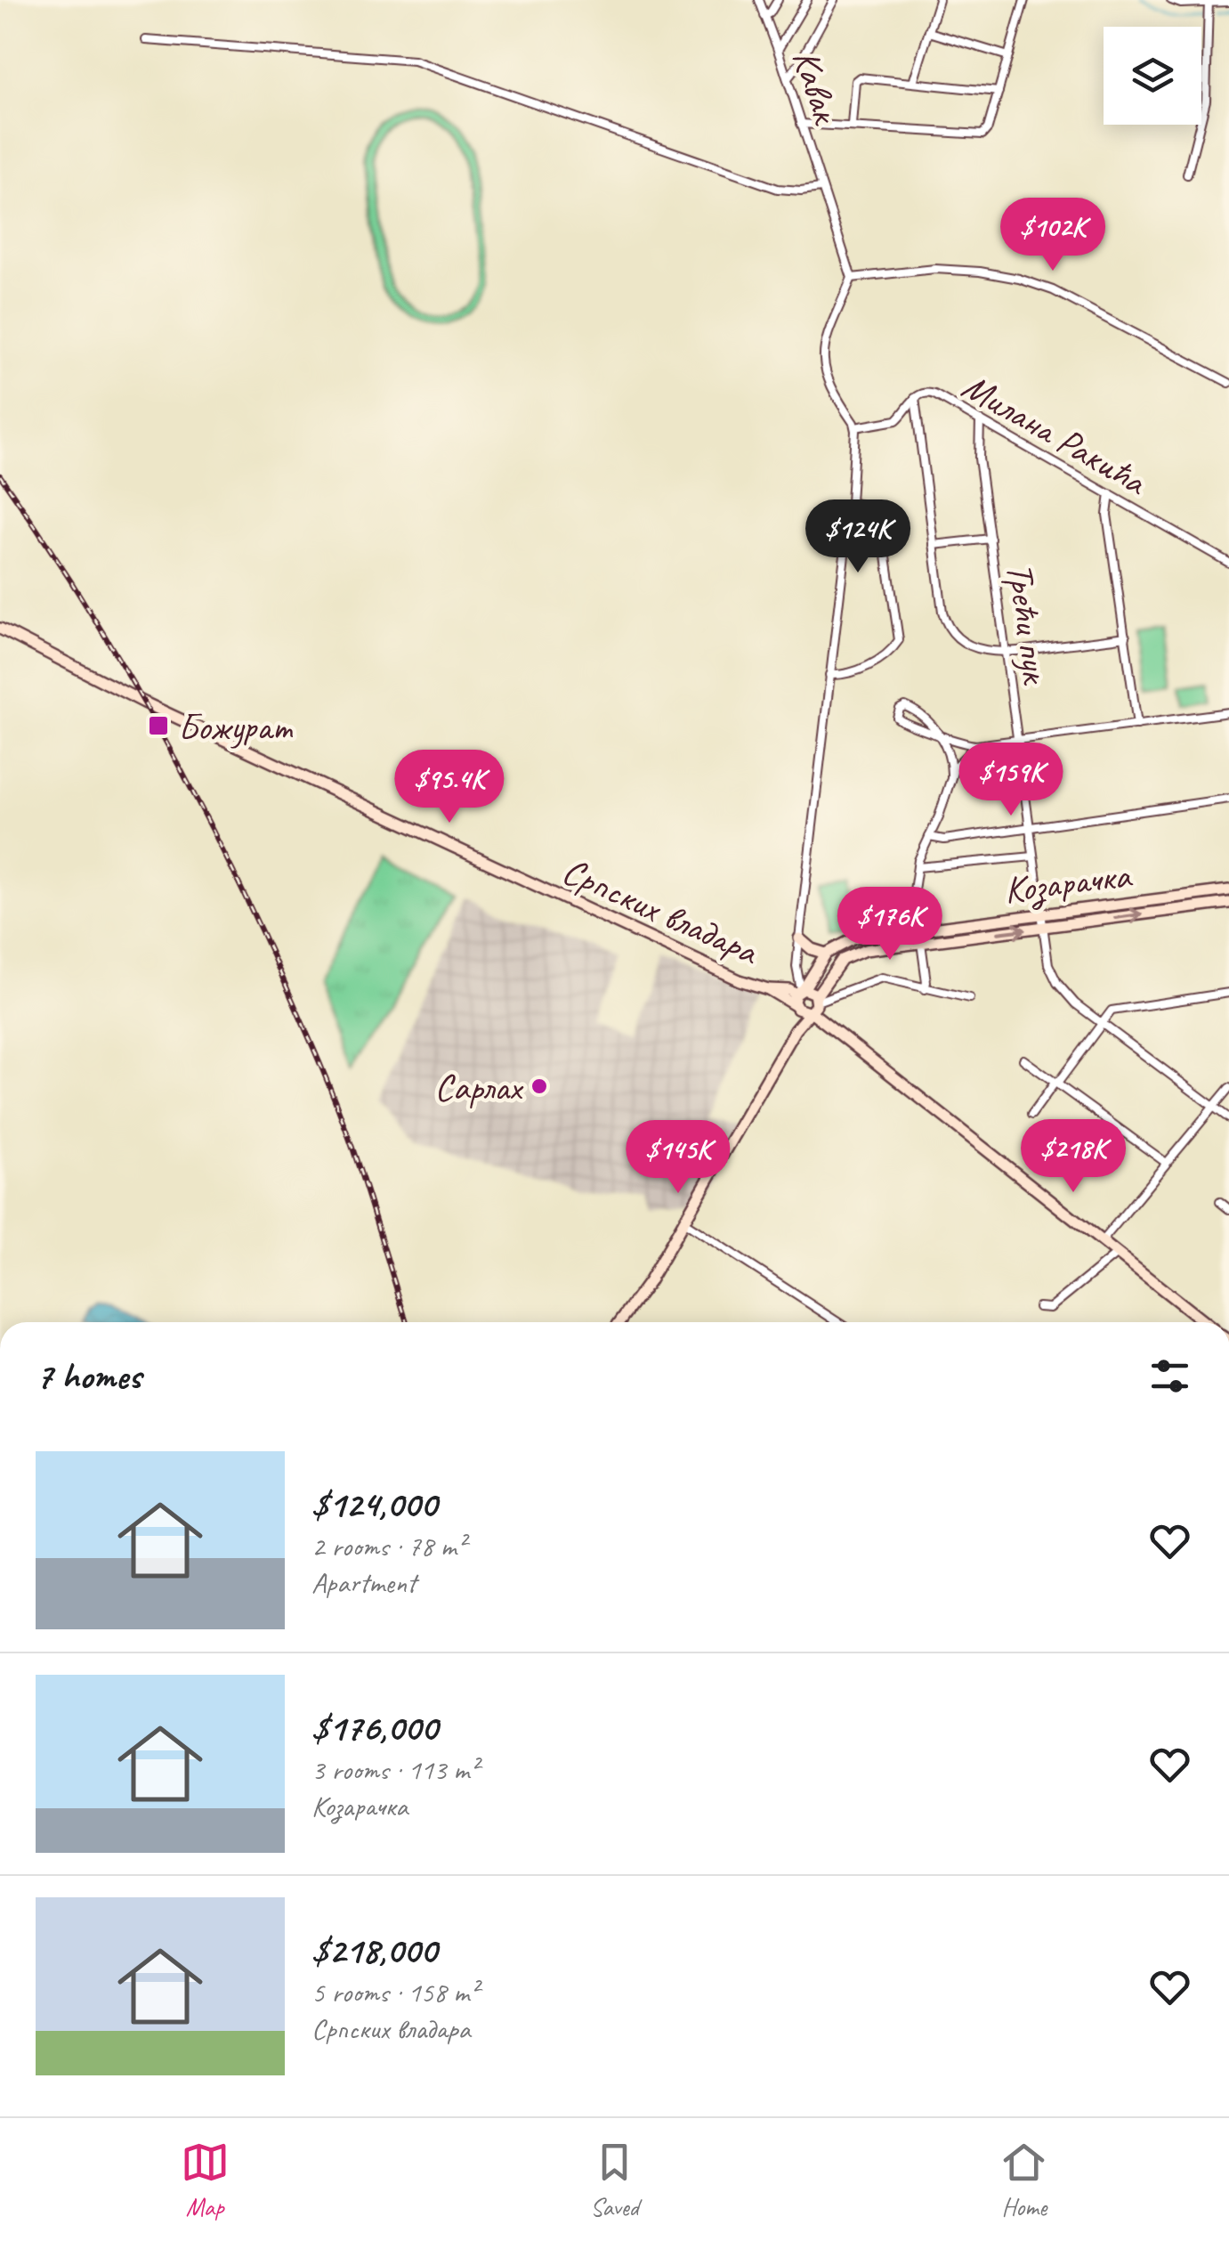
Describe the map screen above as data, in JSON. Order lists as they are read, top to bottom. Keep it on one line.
{"streets":{"main road":["Козарачка","Српских владара"],"street":["Кавак","Милана Ракића","Трећи пук"]},"crossings":[["Милана Ракића","Трећи пук"],["Трећи пук","Козарачка"],["Козарачка","Српских владара"]],"places":{"transit":["Божурат"],"other":["Сарлах"]},"page":{"price":["$102K","$124K","$159K","$95.4K","$176K","$218K","$145K"],"heading":"7 homes","list":[{"name":"$124,000","note":"2 rooms · 78 m² · Apartment"},{"name":"$176,000","note":"3 rooms · 113 m² · Козарачка"},{"name":"$218,000","note":"5 rooms · 158 m² · Српских владара"}],"tabs":["Map","Saved","Home"]}}
